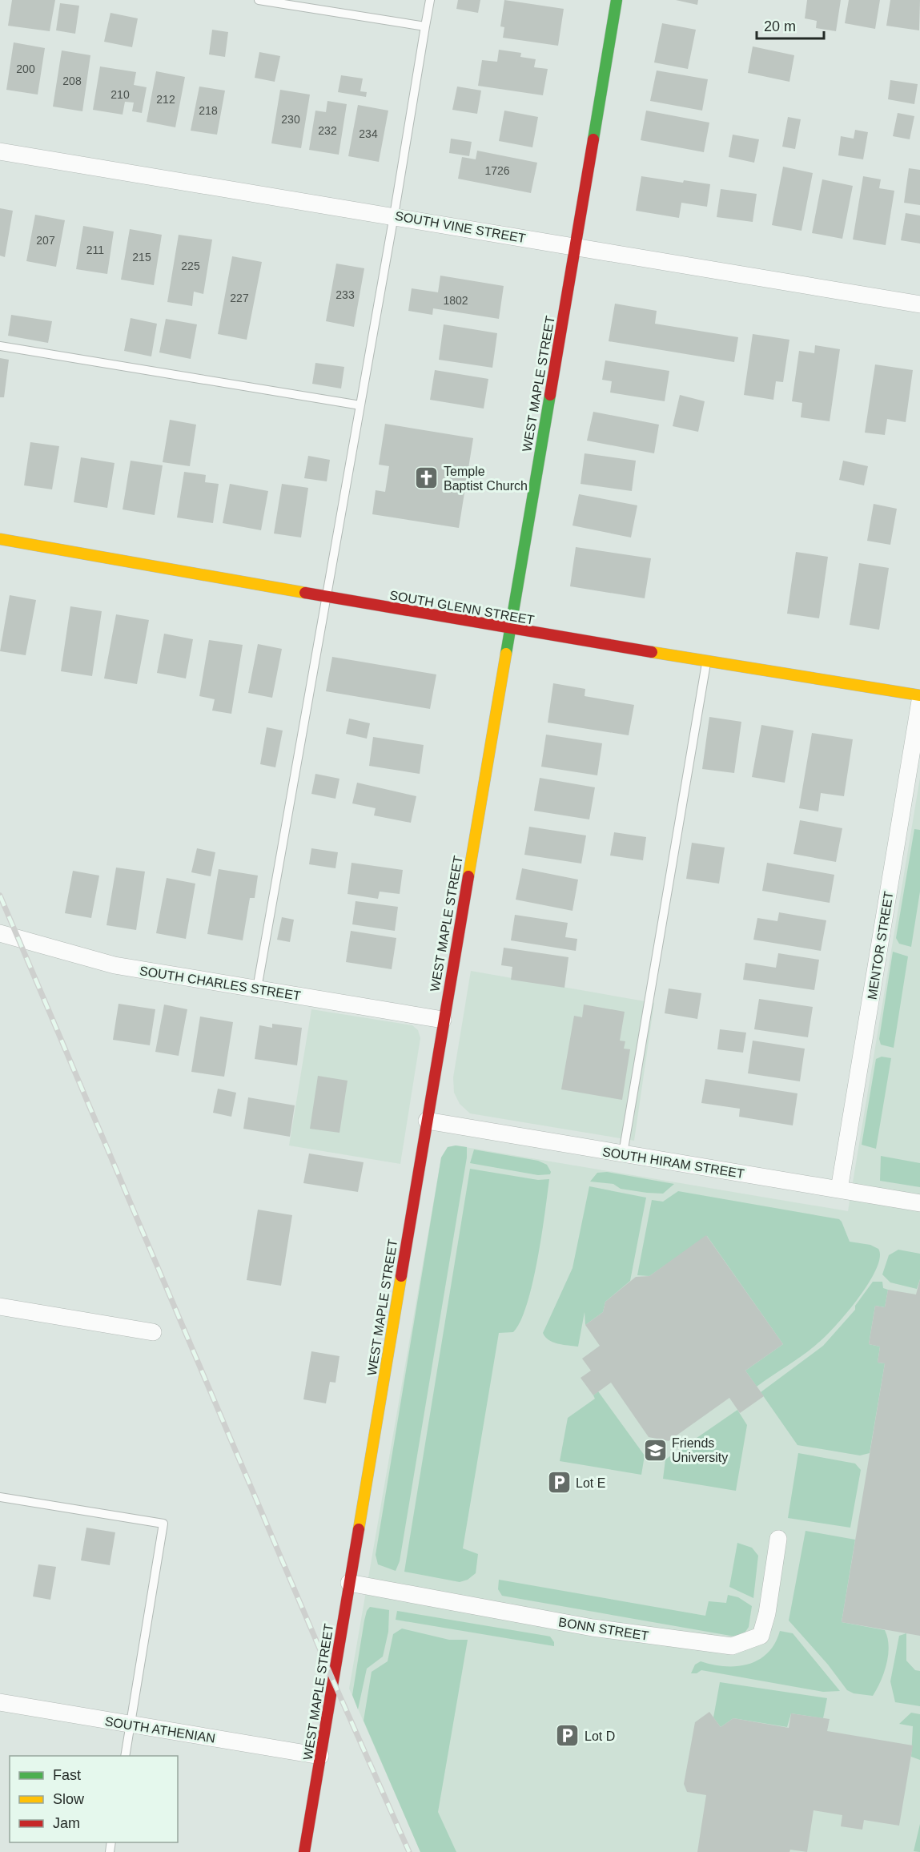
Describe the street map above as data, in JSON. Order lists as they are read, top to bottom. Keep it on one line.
{"streets":{"street":["SOUTH VINE STREET","WEST MAPLE STREET","SOUTH GLENN STREET","MENTOR STREET","SOUTH CHARLES STREET","SOUTH HIRAM STREET","BONN STREET","SOUTH ATHENIAN"]},"crossings":[["SOUTH VINE STREET","WEST MAPLE STREET"],["WEST MAPLE STREET","SOUTH GLENN STREET"],["WEST MAPLE STREET","SOUTH CHARLES STREET"],["WEST MAPLE STREET","SOUTH HIRAM STREET"],["WEST MAPLE STREET","BONN STREET"],["WEST MAPLE STREET","SOUTH ATHENIAN"],["MENTOR STREET","SOUTH HIRAM STREET"]],"places":{"church":["Temple Baptist Church"],"school or university":["Friends University"],"parking":["Lot E","Lot D"]},"house_numbers":["200","208","210","212","218","230","232","234","1726","207","211","215","225","233","227","1802"],"legend":["Fast","Slow","Jam"],"scale_bar":"20 m"}
